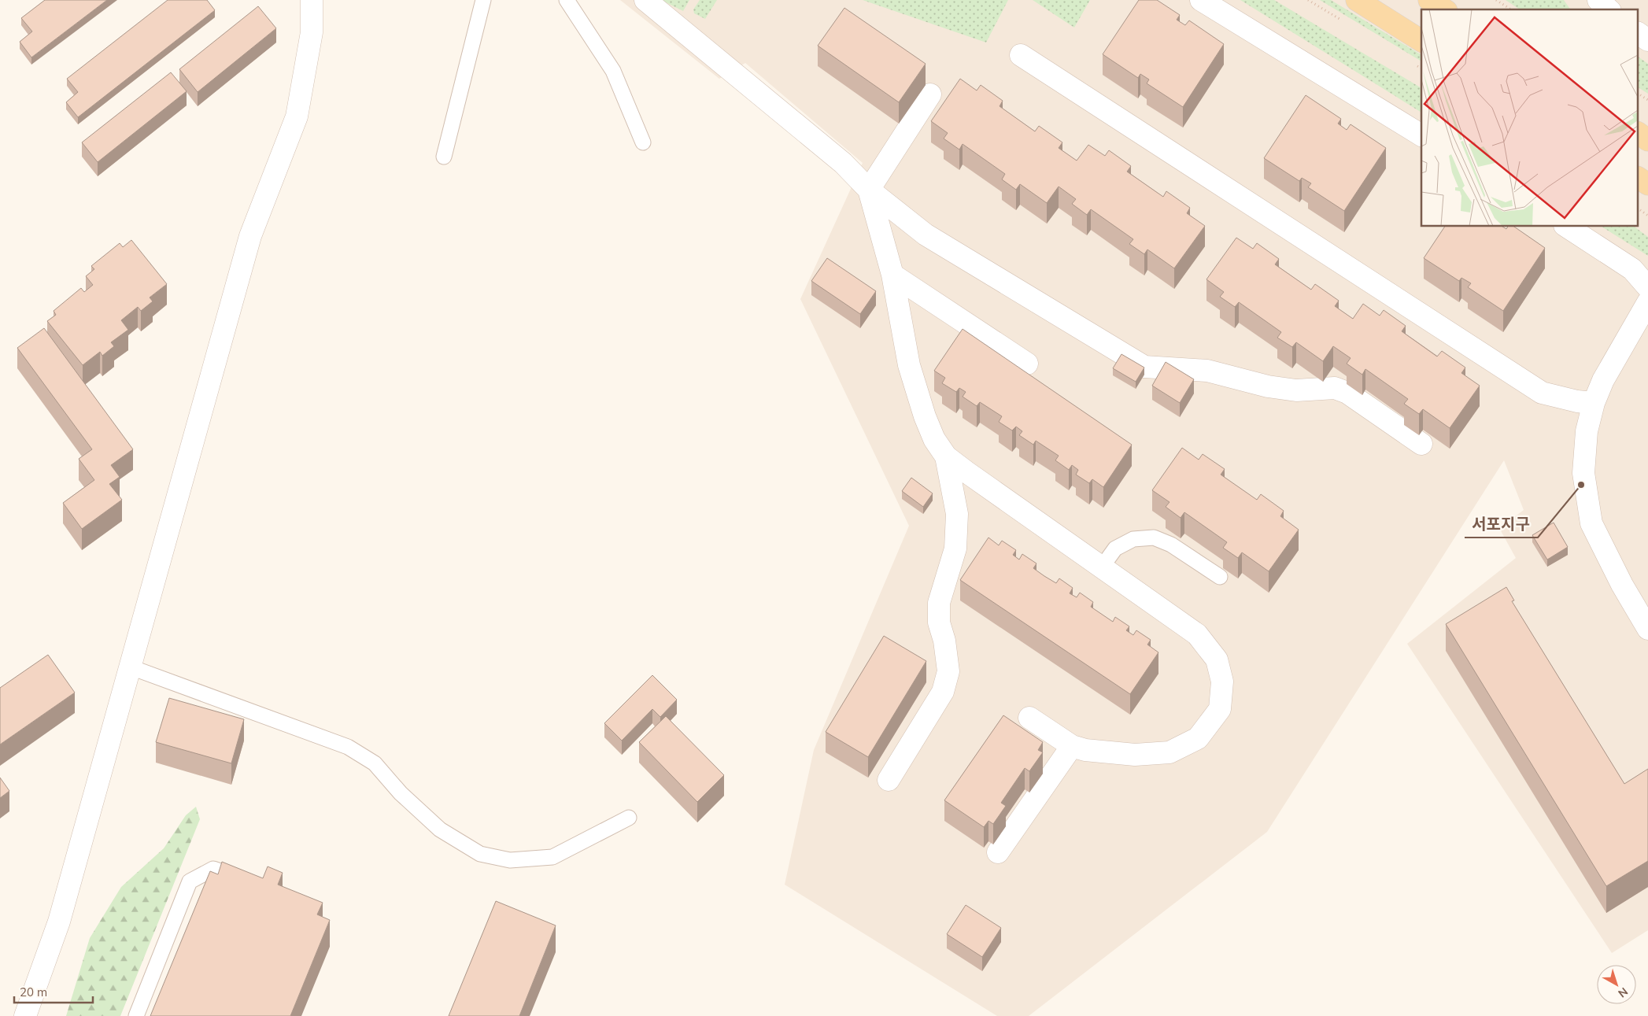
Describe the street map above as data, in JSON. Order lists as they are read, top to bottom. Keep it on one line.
{"places":["서포지구"],"scale_bar":"20 m","north":"bottom right"}
